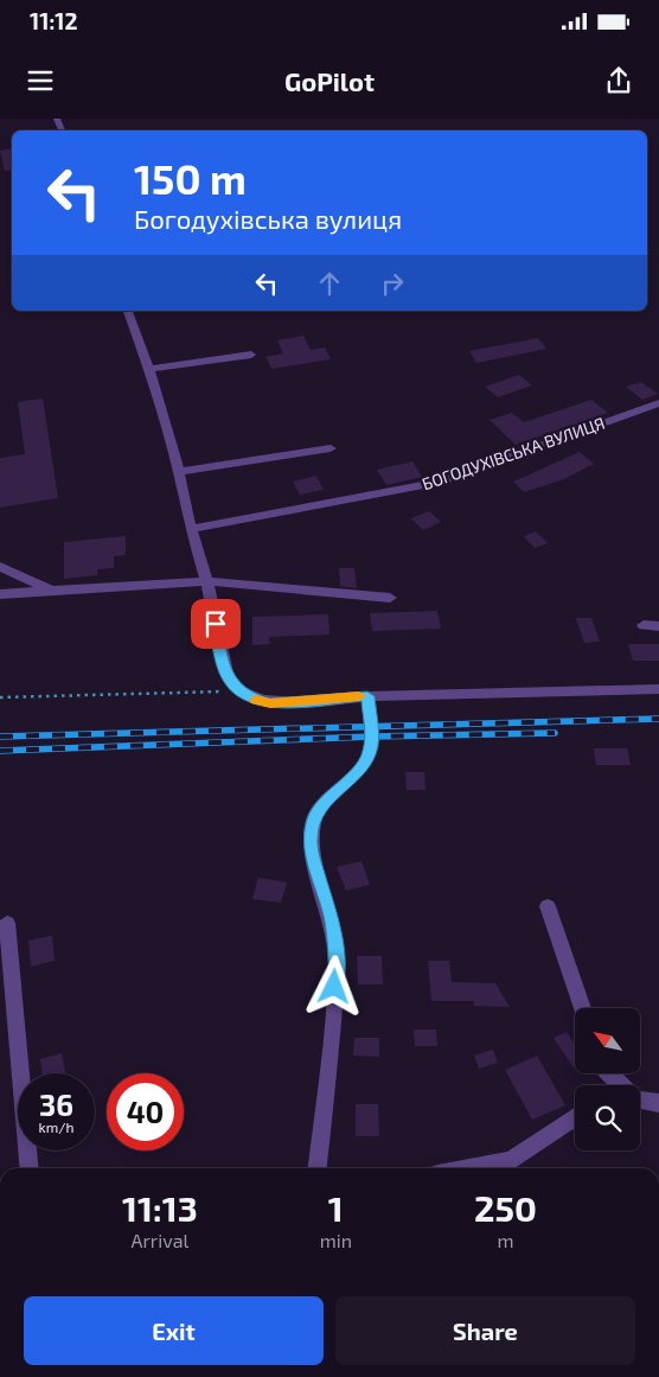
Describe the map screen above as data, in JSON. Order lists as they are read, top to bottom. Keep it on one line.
{"streets":{"street":["БОГОДУХІВСЬКА ВУЛИЦЯ"]},"north":"top left","page":{"status":"11:12","header":"GoPilot","turn":["150 m","Богодухівська вулиця"],"speed":"36 km/h","limit":"40","eta":["11:13","Arrival","1","min","250","m"],"buttons":["Exit","Share"]}}
